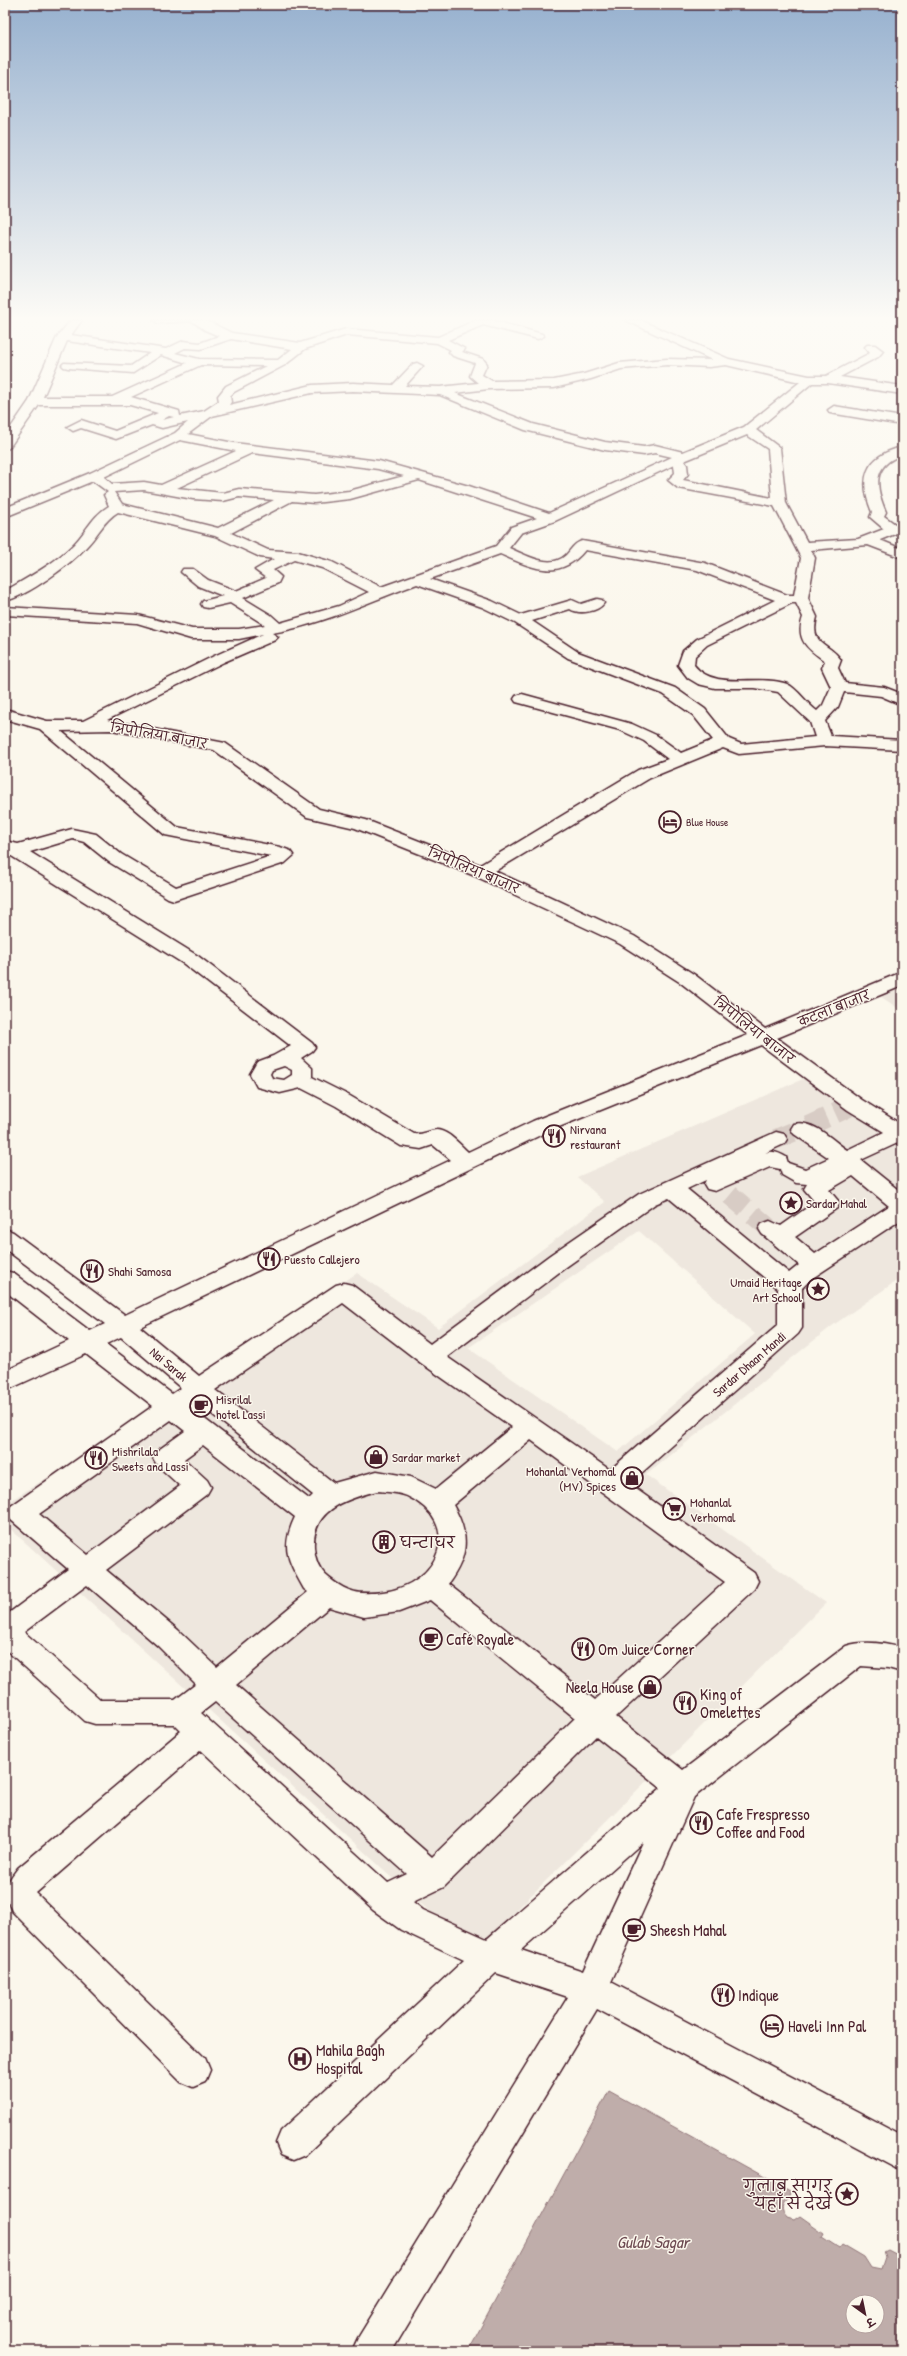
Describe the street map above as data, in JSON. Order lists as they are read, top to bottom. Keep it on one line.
{"streets":{"street":["त्रिपोलिया बाजार","कटला बाजार","Nai Sarak","Sardar Dhaan Mandi"]},"crossings":[["त्रिपोलिया बाजार","कटला बाजार"],["कटला बाजार","Nai Sarak"]],"water":["Gulab Sagar"],"places":{"hotel":["Blue House","Haveli Inn Pal"],"restaurant":["Nirvana restaurant","Puesto Callejero","Shahi Samosa","Mishrilala Sweets and Lassi","Om Juice Corner","King of Omelettes","Cafe Frespresso Coffee and Food","Indique"],"place":["Sardar Mahal","Umaid Heritage Art School","गुलाब सागर यहाँ से देखें"],"cafe":["Misrilal hotel Lassi","Café Royale","Sheesh Mahal"],"shop":["Sardar market","Mohanlal Verhomal (MV) Spices","Neela House"],"supermarket":["Mohanlal Verhomal"],"building":["घन्टाघर"],"hospital":["Mahila Bagh Hospital"]},"north":"bottom right"}
